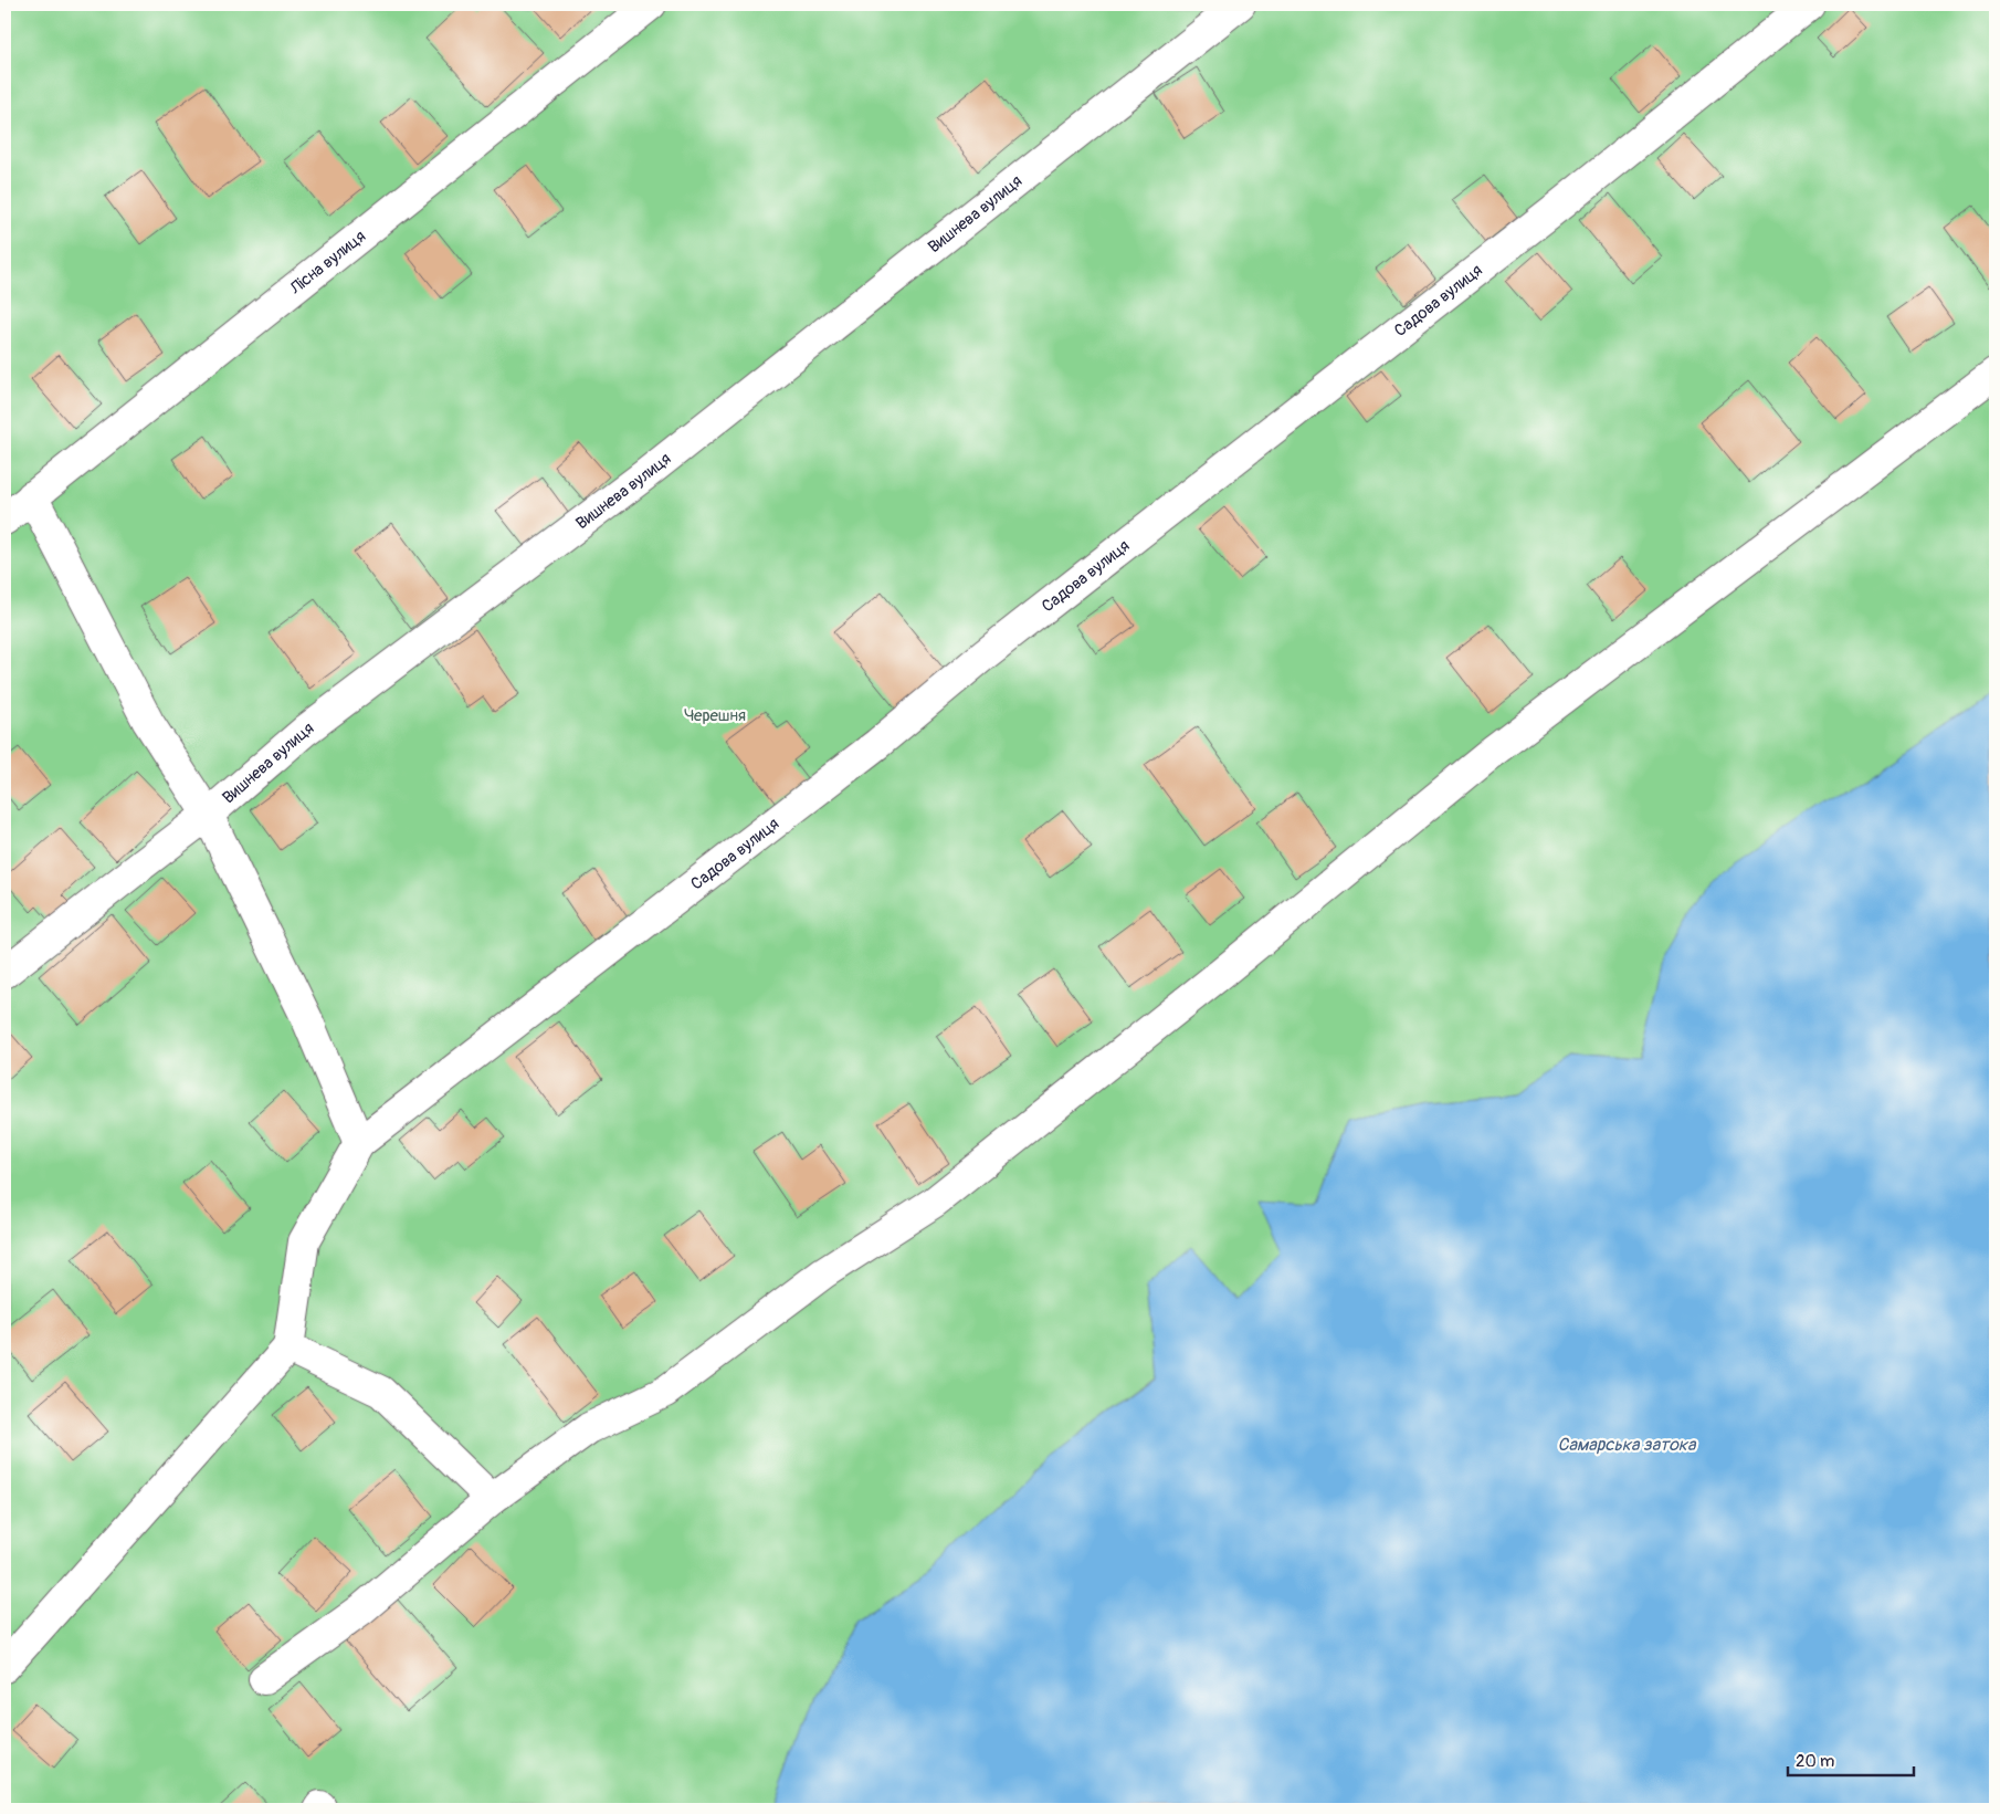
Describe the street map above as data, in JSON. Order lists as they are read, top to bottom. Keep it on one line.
{"streets":{"lane":["Вишнева вулиця","Лісна вулиця","Садова вулиця"]},"water":["Самарська затока"],"parks":["Черешня"],"scale_bar":"20 m"}
